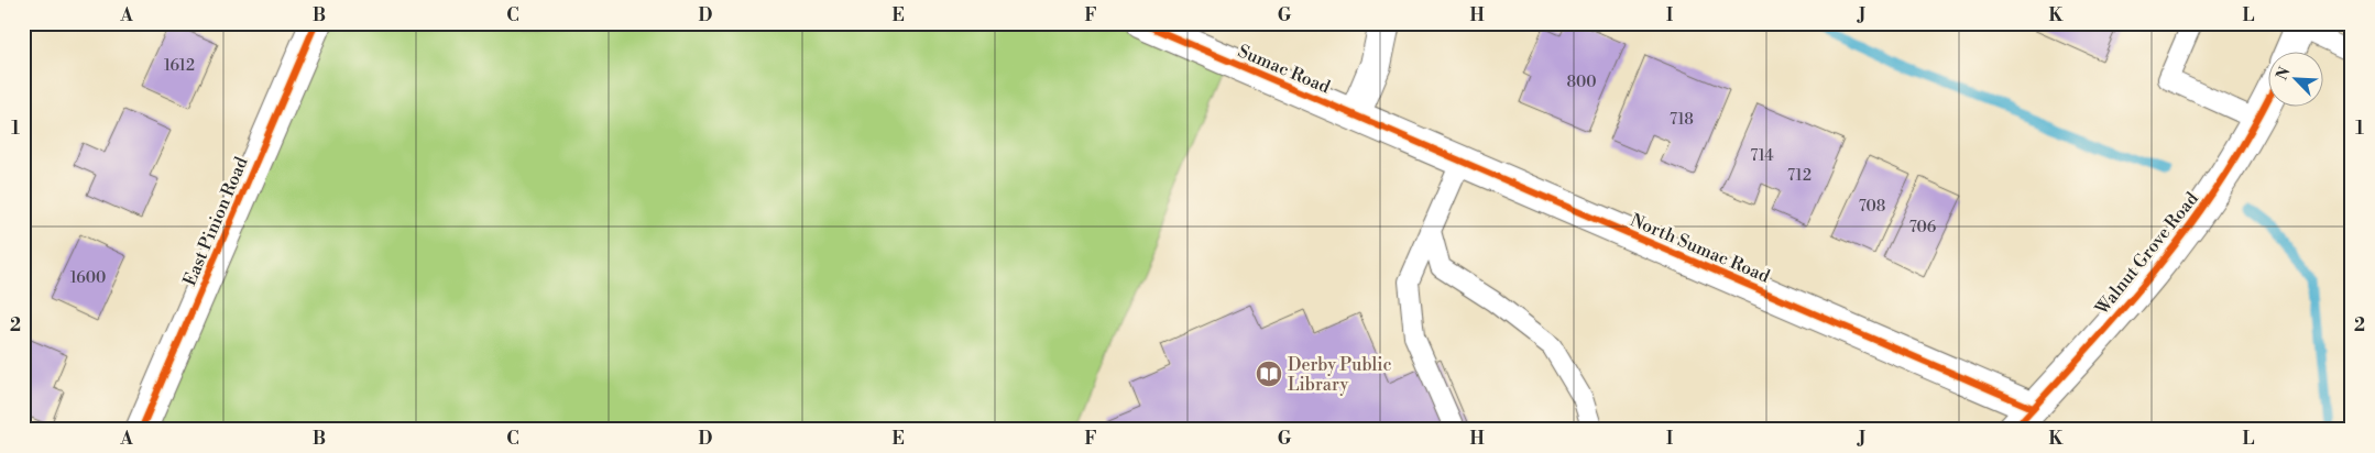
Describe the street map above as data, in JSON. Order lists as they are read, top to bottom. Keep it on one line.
{"streets":{"street":["Sumac Road","East Pinion Road","North Sumac Road","Walnut Grove Road"]},"crossings":[["Sumac Road","North Sumac Road"],["North Sumac Road","Walnut Grove Road"]],"places":{"library":["Derby Public Library"]},"house_numbers":["1612","800","718","714","712","708","706","1600"],"north":"top left","grid":{"columns":["A","B","C","D","E","F","G","H","I","J","K","L"],"rows":["1","2"]}}
